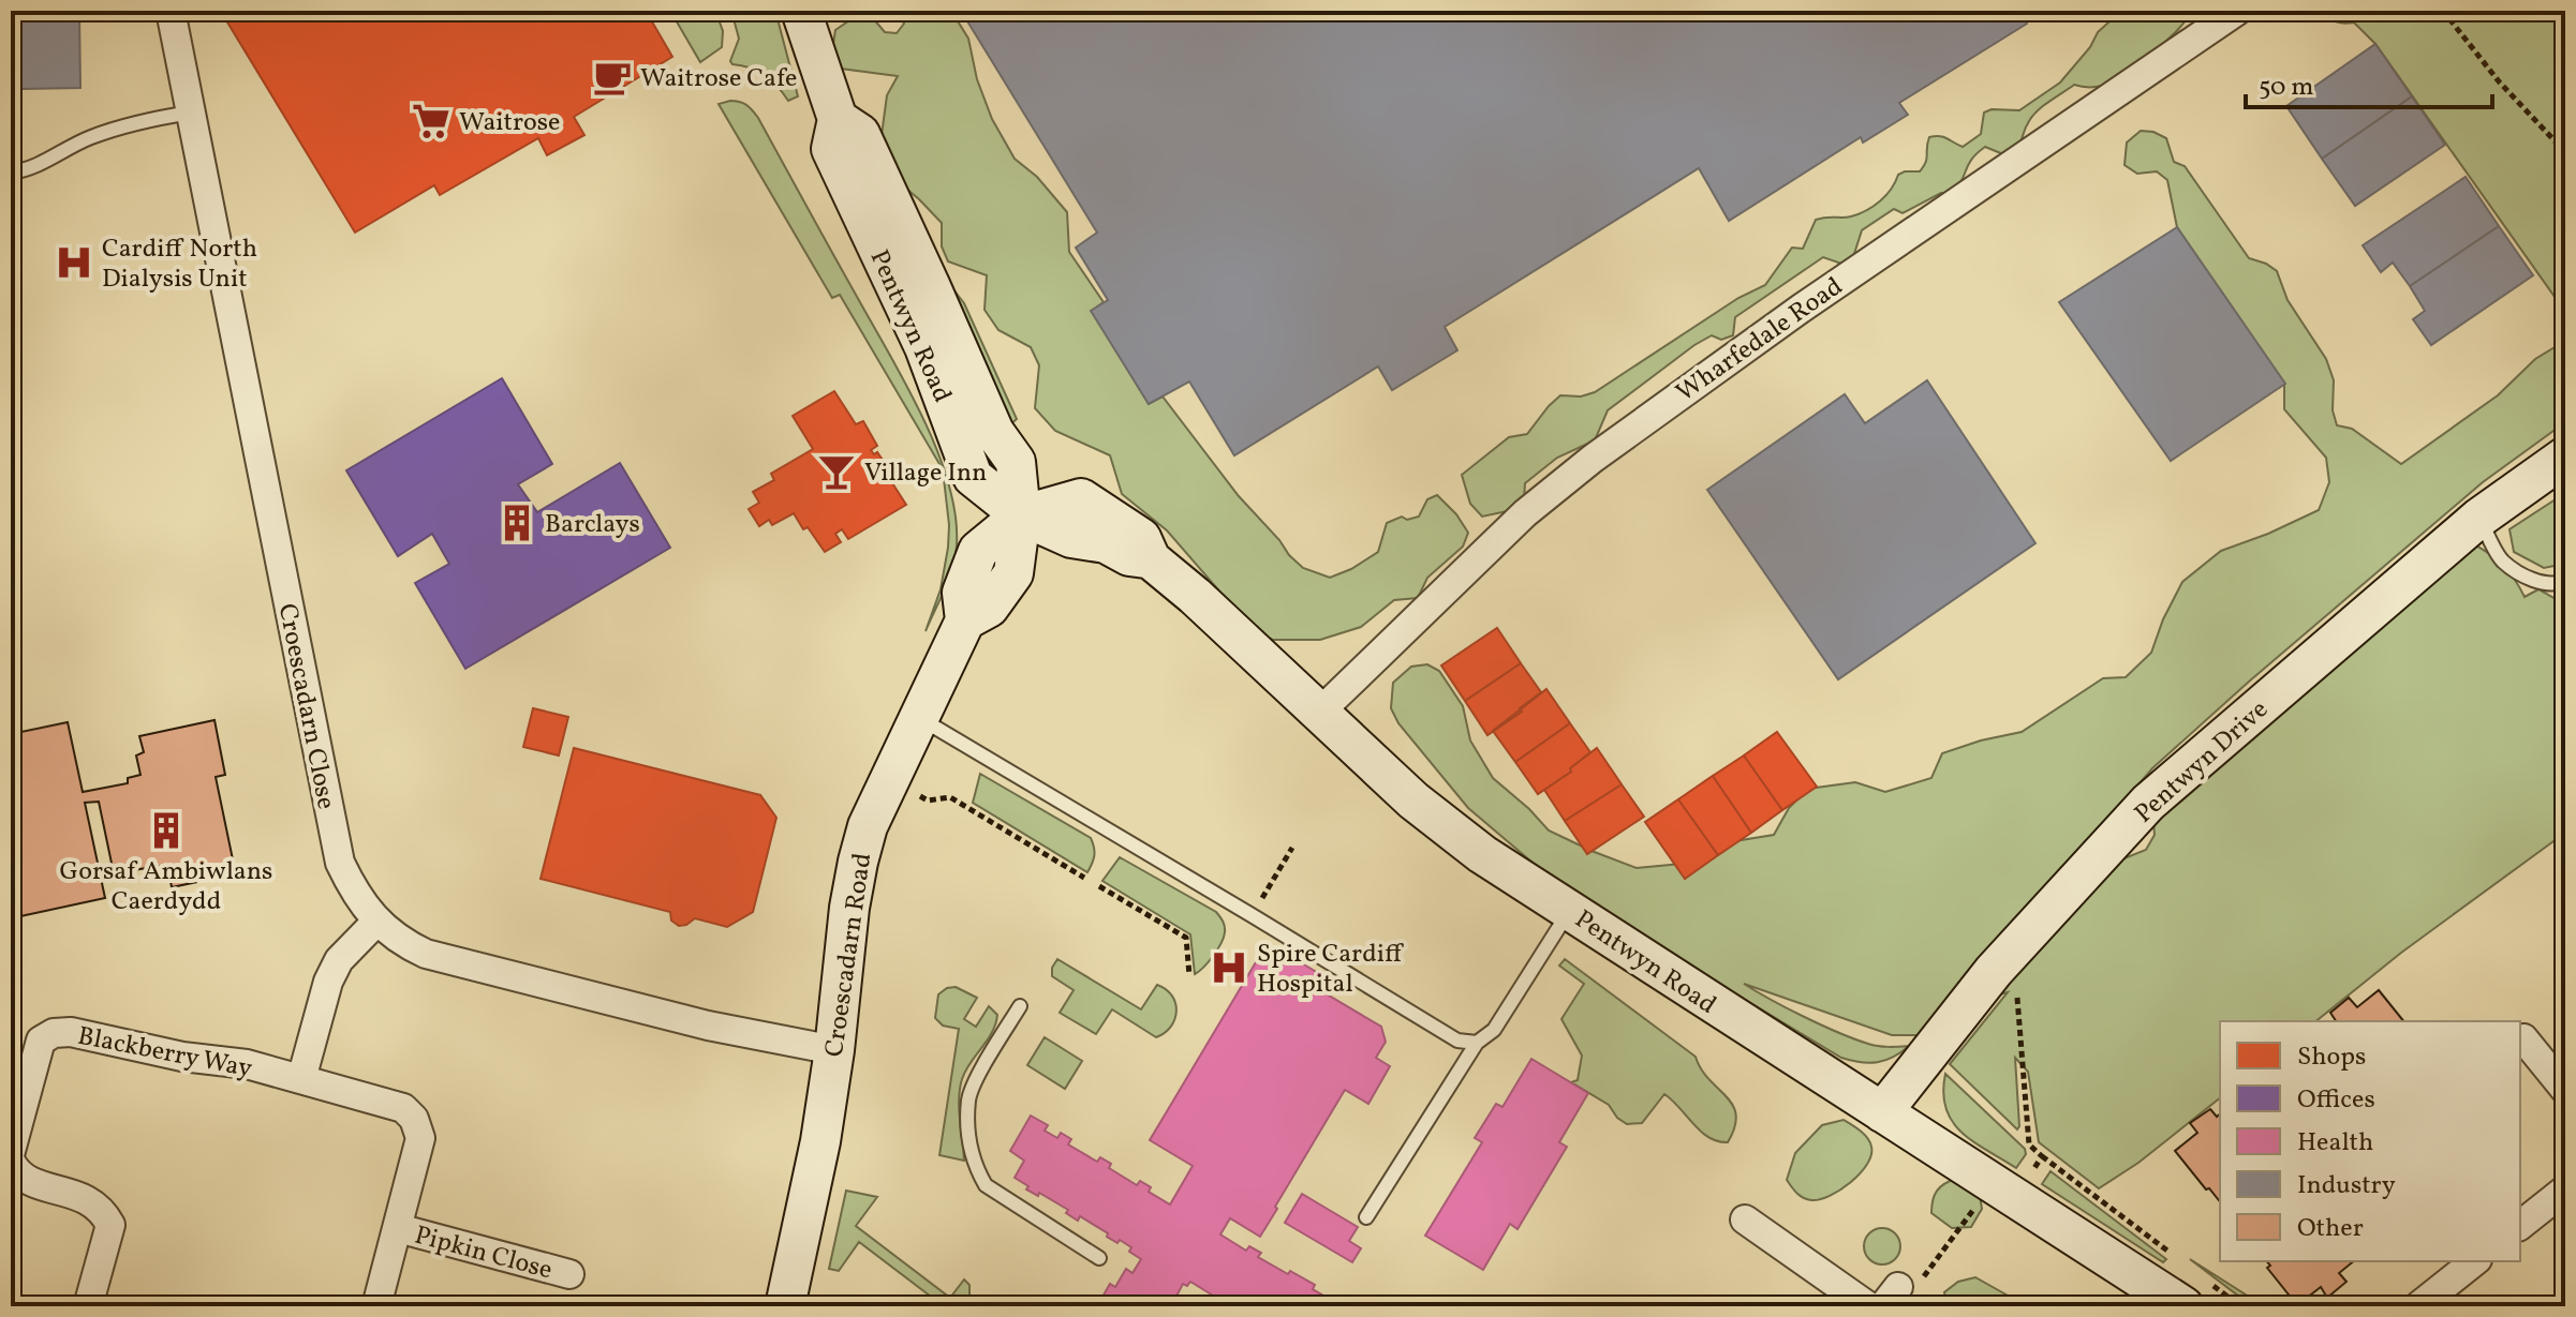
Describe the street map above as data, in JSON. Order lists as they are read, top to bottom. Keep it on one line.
{"streets":{"street":["Pentwyn Road","Wharfedale Road","Croescadarn Close","Pentwyn Drive","Croescadarn Road","Blackberry Way","Pipkin Close"]},"crossings":[["Pentwyn Road","Wharfedale Road"],["Pentwyn Road","Pentwyn Drive"],["Pentwyn Road","Croescadarn Road"],["Croescadarn Close","Croescadarn Road"],["Blackberry Way","Pipkin Close"]],"places":{"cafe":["Waitrose Cafe"],"supermarket":["Waitrose"],"hospital":["Cardiff North Dialysis Unit","Spire Cardiff Hospital"],"bar":["Village Inn"],"building":["Barclays","Gorsaf Ambiwlans Caerdydd"]},"legend":["Shops","Offices","Health","Industry","Other"],"scale_bar":"50 m"}
